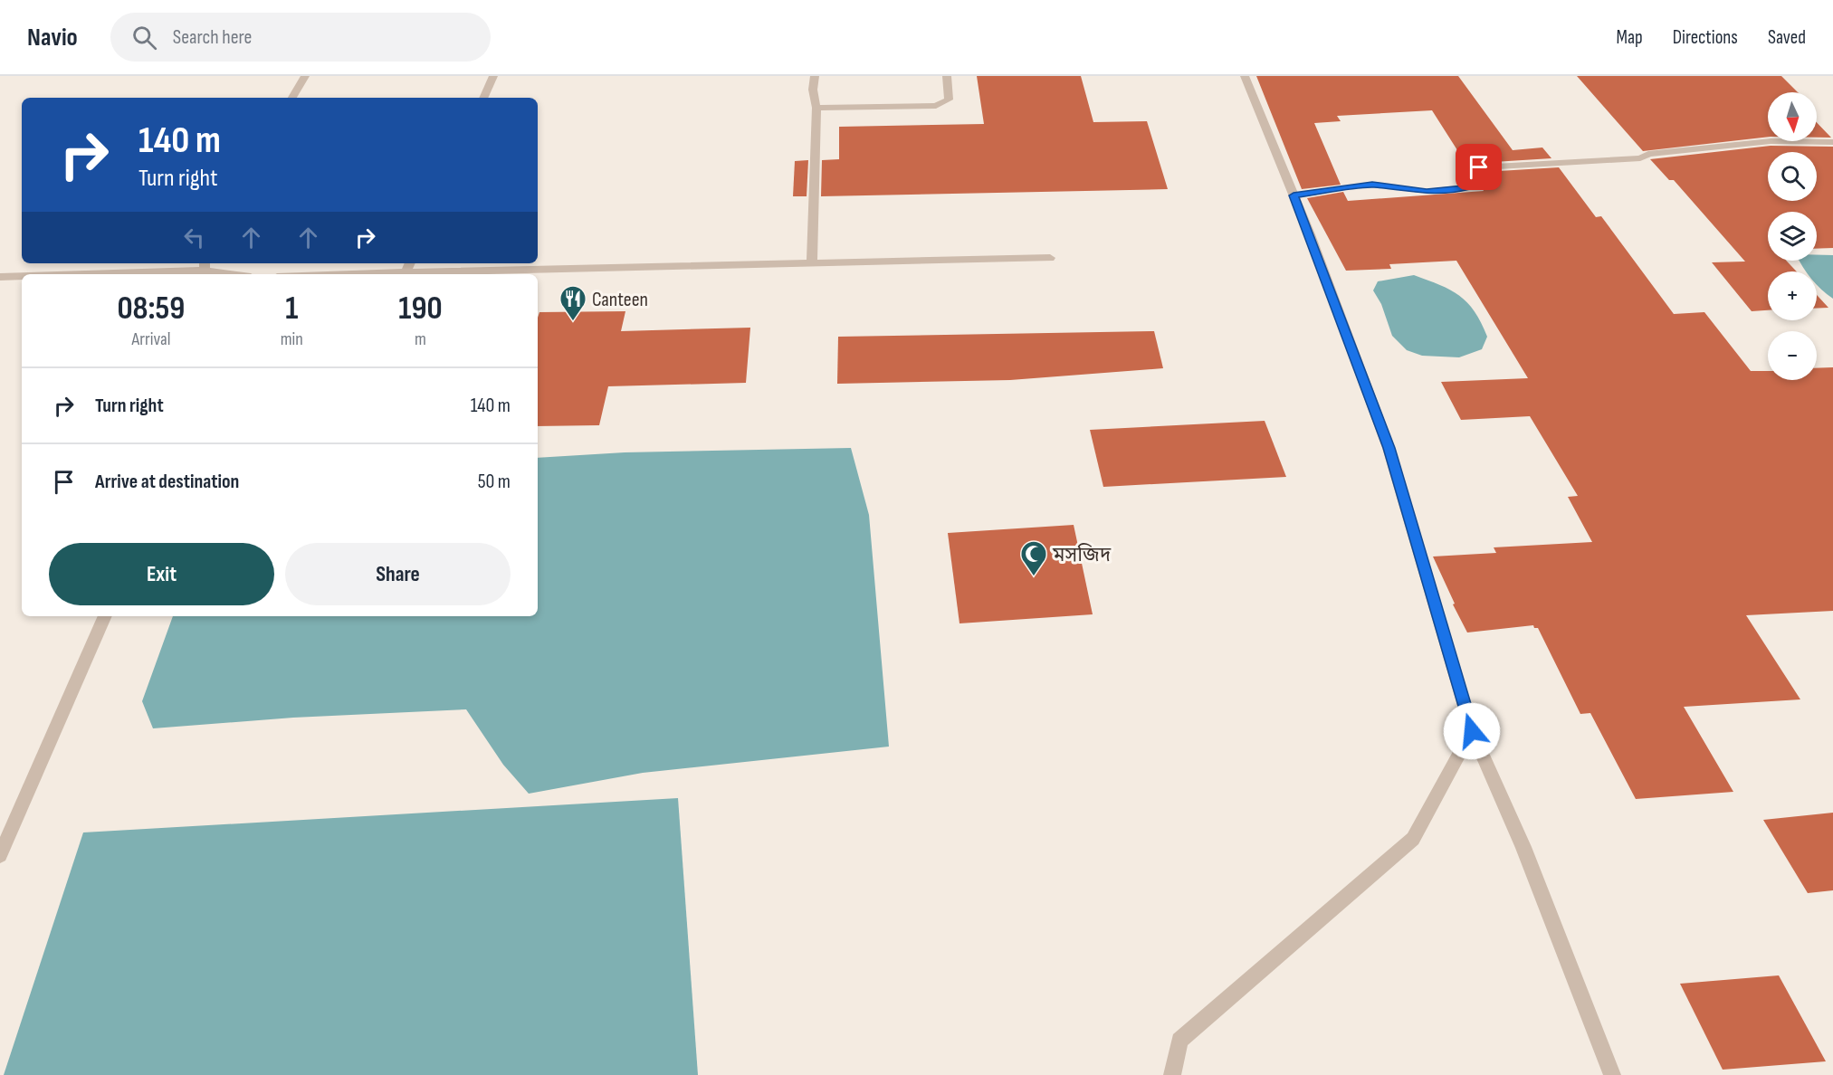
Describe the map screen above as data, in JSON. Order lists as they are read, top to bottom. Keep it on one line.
{"places":{"restaurant":["Canteen"],"mosque":["মসজিদ"]},"north":"bottom","page":{"header":"Navio","search":"Search here","nav":["Map","Directions","Saved"],"map_buttons":["+","−"],"turn":["140 m","Turn right"],"eta":["08:59","Arrival","1","min","190","m"],"list":[{"name":"Turn right","value":"140 m"},{"name":"Arrive at destination","value":"50 m"}],"buttons":["Exit","Share"]}}
